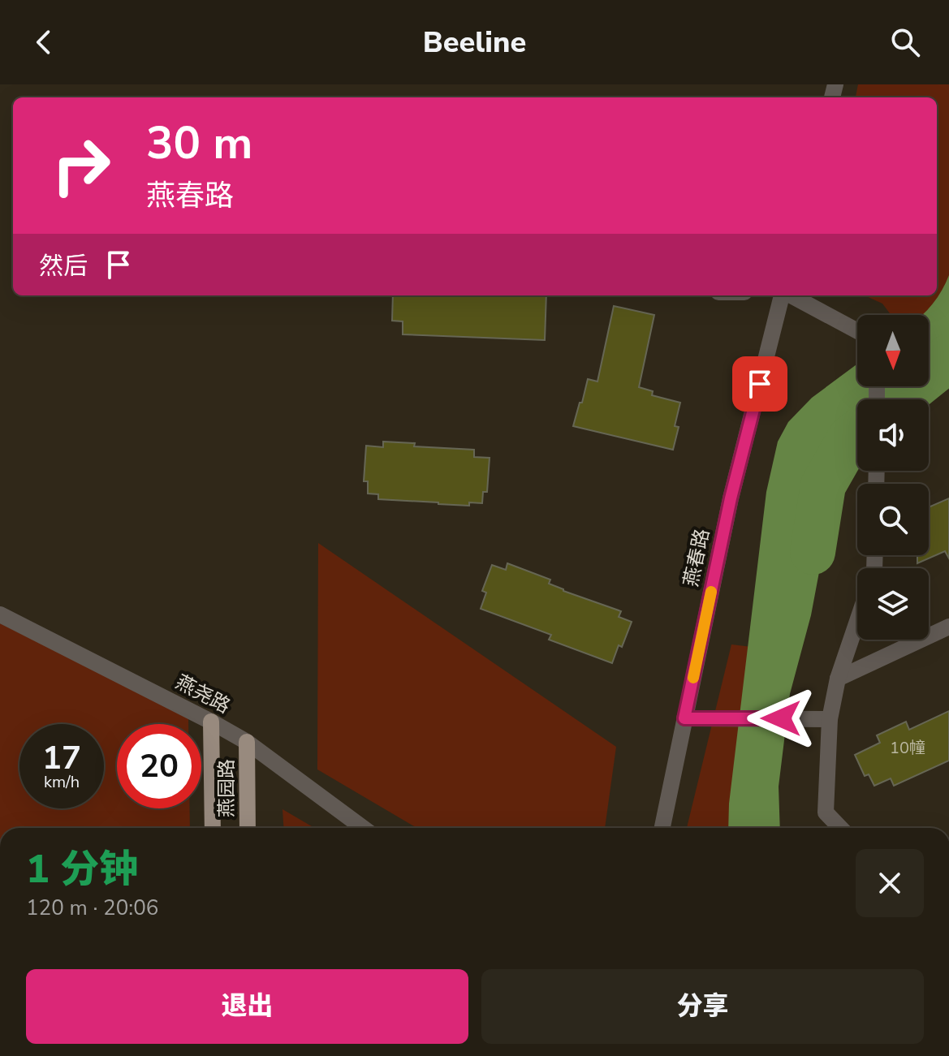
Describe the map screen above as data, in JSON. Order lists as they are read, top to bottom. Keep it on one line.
{"streets":{"main road":["燕园路"],"street":["燕春路","燕尧路"]},"crossings":[["燕尧路","燕园路"]],"house_numbers":["10幢"],"north":"bottom","page":{"header":"Beeline","turn":["30 m","燕春路"],"then":"然后","speed":"17 km/h","limit":"20","heading":["1 分钟","120 m · 20:06"],"buttons":["退出","分享"]}}
